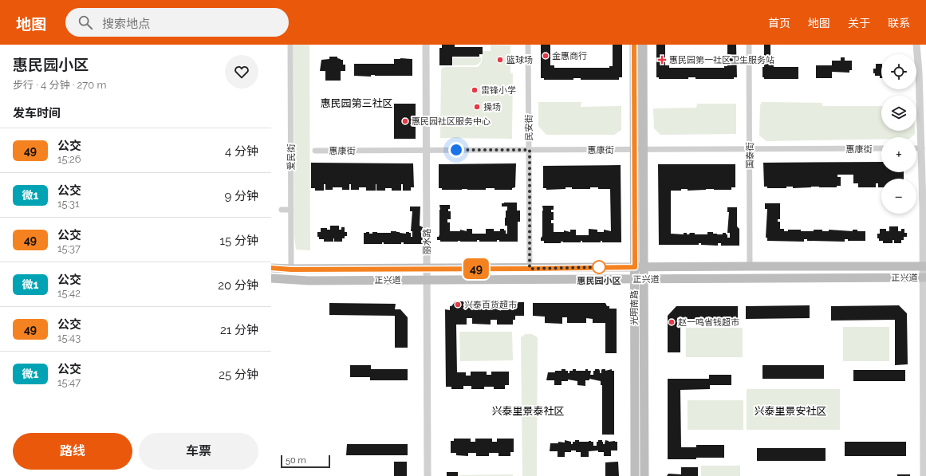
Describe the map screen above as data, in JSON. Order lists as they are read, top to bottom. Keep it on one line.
{"streets":{"main road":["正兴道","光明南路"],"street":["民安街","惠康街","国泰街","爱民街","丽水路"]},"crossings":[["民安街","惠康街"],["民安街","正兴道"],["惠康街","国泰街"],["惠康街","丽水路"],["惠康街","光明南路"],["国泰街","正兴道"],["爱民街","正兴道"],["丽水路","正兴道"],["正兴道","光明南路"]],"districts":["惠民园第三社区","兴泰里景泰社区","兴泰里景安社区"],"places":{"other":["金惠商行","篮球场","雷锋小学","操场","惠民园社区服务中心","惠民园小区","兴泰百货超市","赵一鸣省钱超市"],"health":["惠民园第一社区卫生服务站"]},"lines":["bus line 49"],"scale_bar":"50 m","page":{"header":"地图","search":"搜索地点","nav":["首页","地图","关于","联系"],"heading":[["惠民园小区","步行 · 4 分钟 · 270 m"],"发车时间"],"on_map":"49","map_buttons":["+","−"],"list":[{"mark":"49","name":"公交","note":"15:26","value":"4 分钟"},{"mark":"微1","name":"公交","note":"15:31","value":"9 分钟"},{"mark":"49","name":"公交","note":"15:37","value":"15 分钟"},{"mark":"微1","name":"公交","note":"15:42","value":"20 分钟"},{"mark":"49","name":"公交","note":"15:43","value":"21 分钟"},{"mark":"微1","name":"公交","note":"15:47","value":"25 分钟"}],"buttons":["路线","车票"],"scale":"50 m"}}
